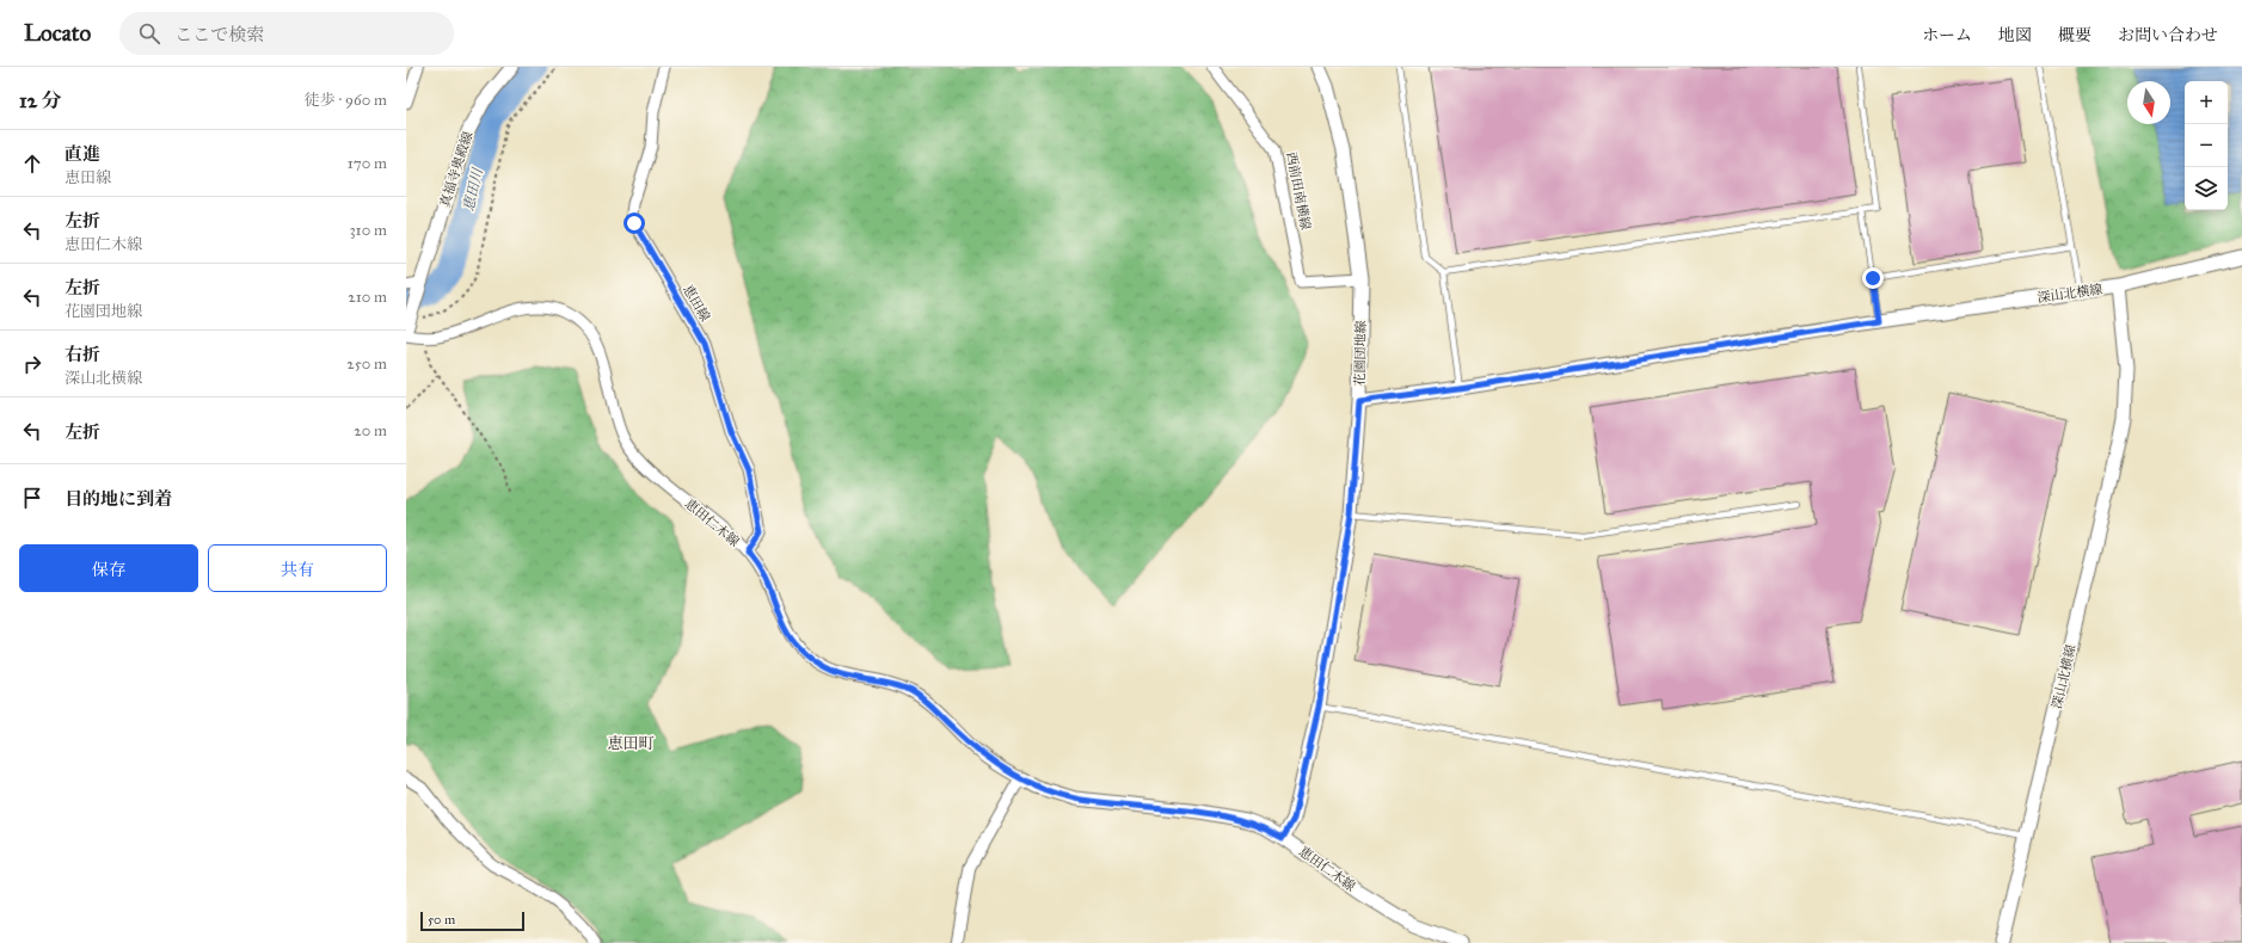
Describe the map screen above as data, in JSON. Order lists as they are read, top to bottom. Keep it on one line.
{"streets":{"street":["真福寺奥殿線","西前田南横線","深山北横線","恵田線","花園団地線","恵田仁木線"]},"crossings":[["西前田南横線","花園団地線"],["深山北横線","花園団地線"],["恵田線","恵田仁木線"],["花園団地線","恵田仁木線"]],"districts":["恵田町"],"water":["恵田川"],"scale_bar":"50 m","north":"bottom","page":{"header":"Locato","search":"ここで検索","nav":["ホーム","地図","概要","お問い合わせ"],"heading":["12 分","徒歩 · 960 m"],"map_buttons":["+","−"],"list":[["直進","恵田線","170 m"],["左折","恵田仁木線","310 m"],["左折","花園団地線","210 m"],["右折","深山北横線","250 m"],["左折","20 m"],"目的地に到着"],"buttons":["保存","共有"],"scale":"50 m"}}
